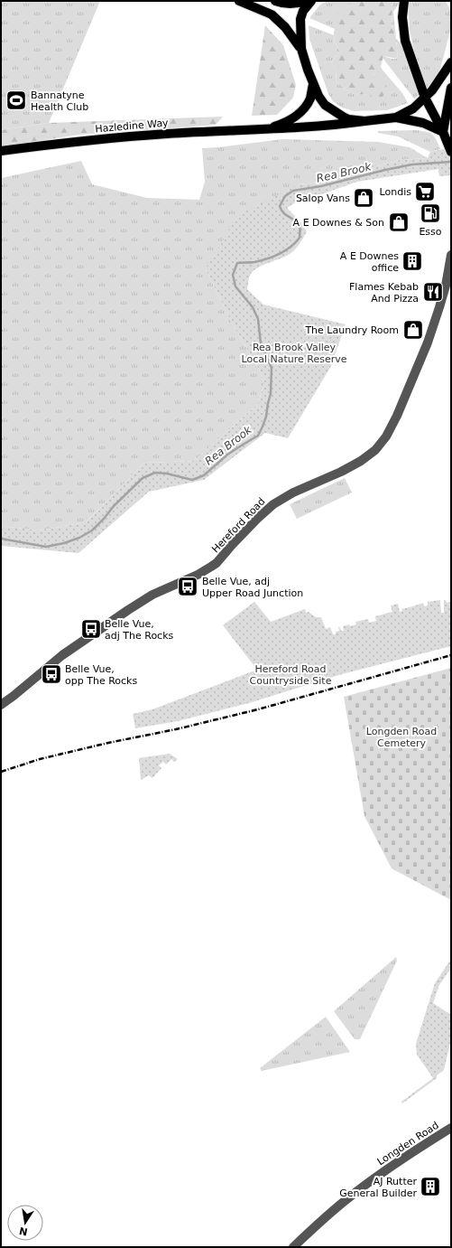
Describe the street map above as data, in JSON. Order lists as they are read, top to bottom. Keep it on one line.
{"streets":{"main road":["Hazledine Way"],"street":["Hereford Road","Longden Road"]},"water":["Rea Brook"],"parks":["Rea Brook Valley Local Nature Reserve","Hereford Road Countryside Site","Longden Road Cemetery"],"places":{"sports":["Bannatyne Health Club"],"supermarket":["Londis"],"shop":["Salop Vans","A E Downes & Son","The Laundry Room"],"fuel station":["Esso"],"building":["A E Downes office","AJ Rutter General Builder"],"restaurant":["Flames Kebab And Pizza"],"bus stop":["Belle Vue, adj Upper Road Junction","Belle Vue, adj The Rocks","Belle Vue, opp The Rocks"]},"north":"bottom"}
